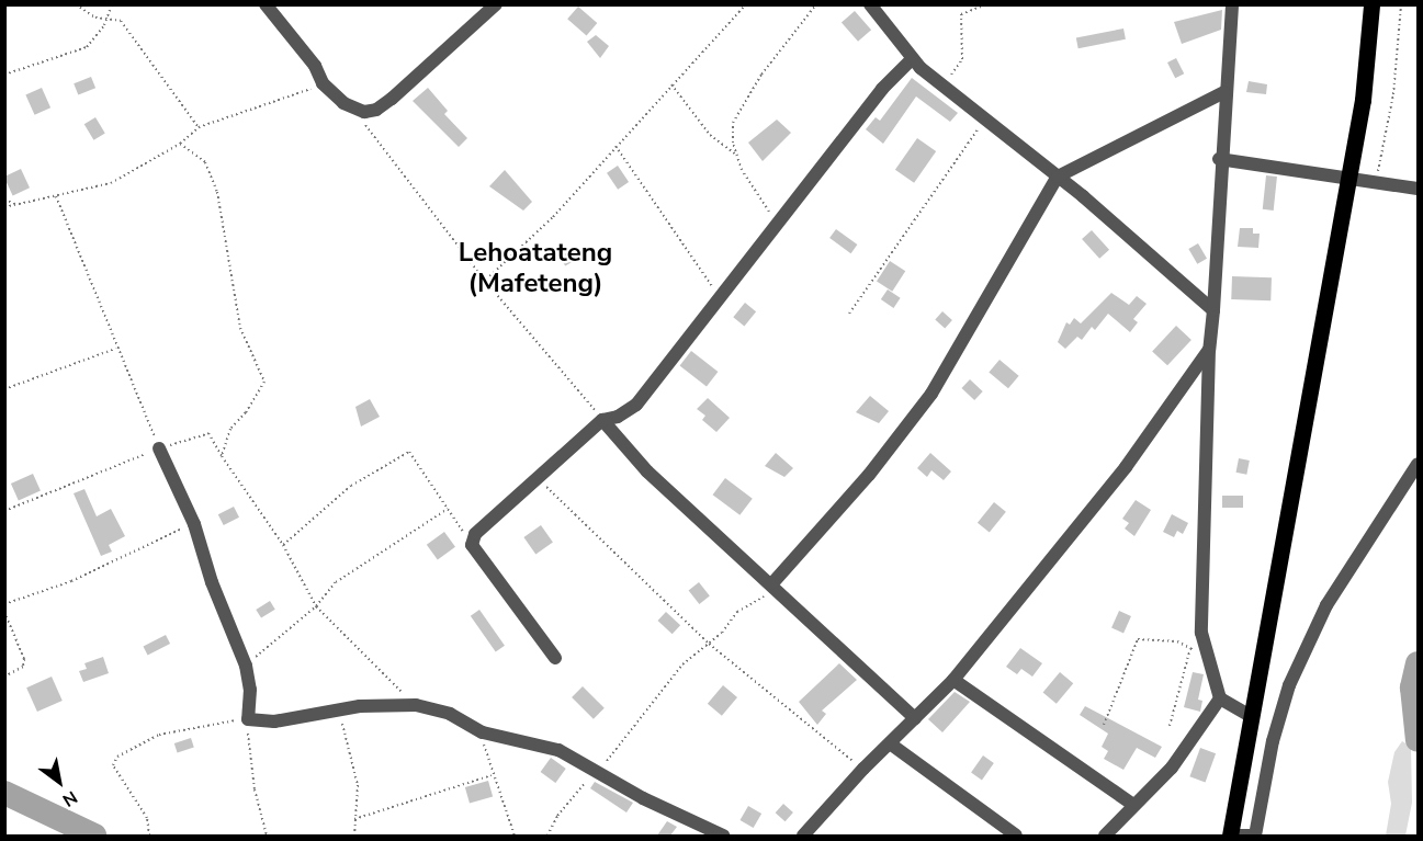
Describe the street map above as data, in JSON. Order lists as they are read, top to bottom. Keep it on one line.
{"districts":["Lehoatateng (Mafeteng)"],"north":"bottom right"}
